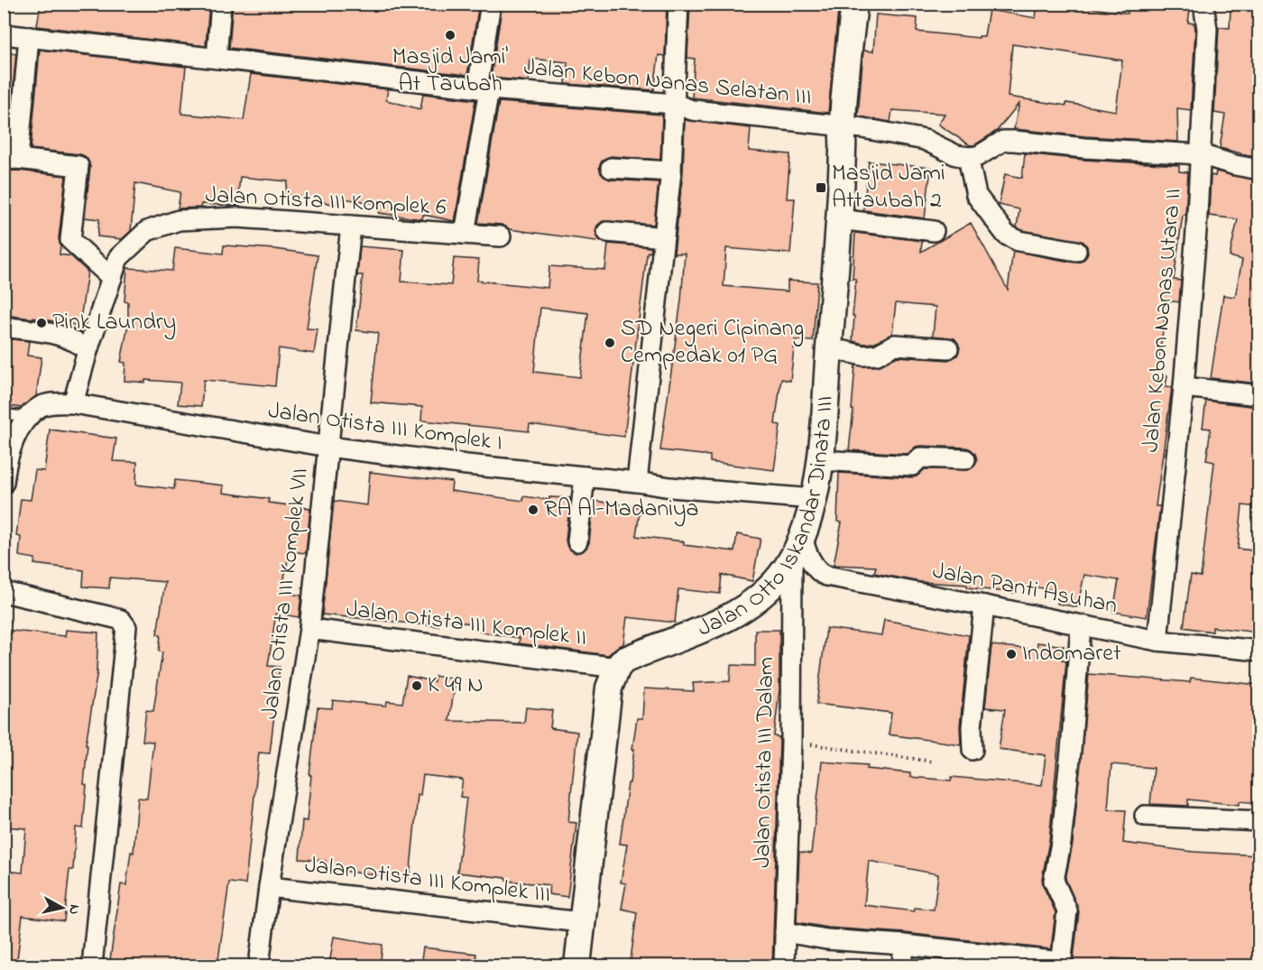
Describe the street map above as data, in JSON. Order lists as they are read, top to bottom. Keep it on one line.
{"streets":{"street":["Jalan Kebon Nanas Selatan III","Jalan Otista III Komplek 6","Jalan Kebon Nanas Utara II","Jalan Otista III Komplek I","Jalan Otto Iskandar Dinata III","Jalan Panti Asuhan","Jalan Otista III Komplek VII","Jalan Otista III Komplek II","Jalan Otista III Dalam","Jalan Otista III Komplek III"]},"crossings":[["Jalan Kebon Nanas Selatan III","Jalan Otto Iskandar Dinata III"],["Jalan Otista III Komplek 6","Jalan Otista III Komplek I"],["Jalan Otista III Komplek 6","Jalan Otista III Komplek VII"],["Jalan Kebon Nanas Utara II","Jalan Panti Asuhan"],["Jalan Otista III Komplek I","Jalan Otto Iskandar Dinata III"],["Jalan Otista III Komplek I","Jalan Otista III Komplek VII"],["Jalan Otto Iskandar Dinata III","Jalan Panti Asuhan"],["Jalan Otto Iskandar Dinata III","Jalan Otista III Komplek II"],["Jalan Otto Iskandar Dinata III","Jalan Otista III Dalam"],["Jalan Panti Asuhan","Jalan Otista III Dalam"],["Jalan Otista III Komplek VII","Jalan Otista III Komplek II"],["Jalan Otista III Komplek VII","Jalan Otista III Komplek III"]],"places":{"other":["Masjid Jami' At Taubah","Pink Laundry","SD Negeri Cipinang Cempedak 01 PG","RA Al-Madaniya","Indomaret","K 49 N"],"transit":["Masjid Jami Attaubah 2"]},"north":"right"}
